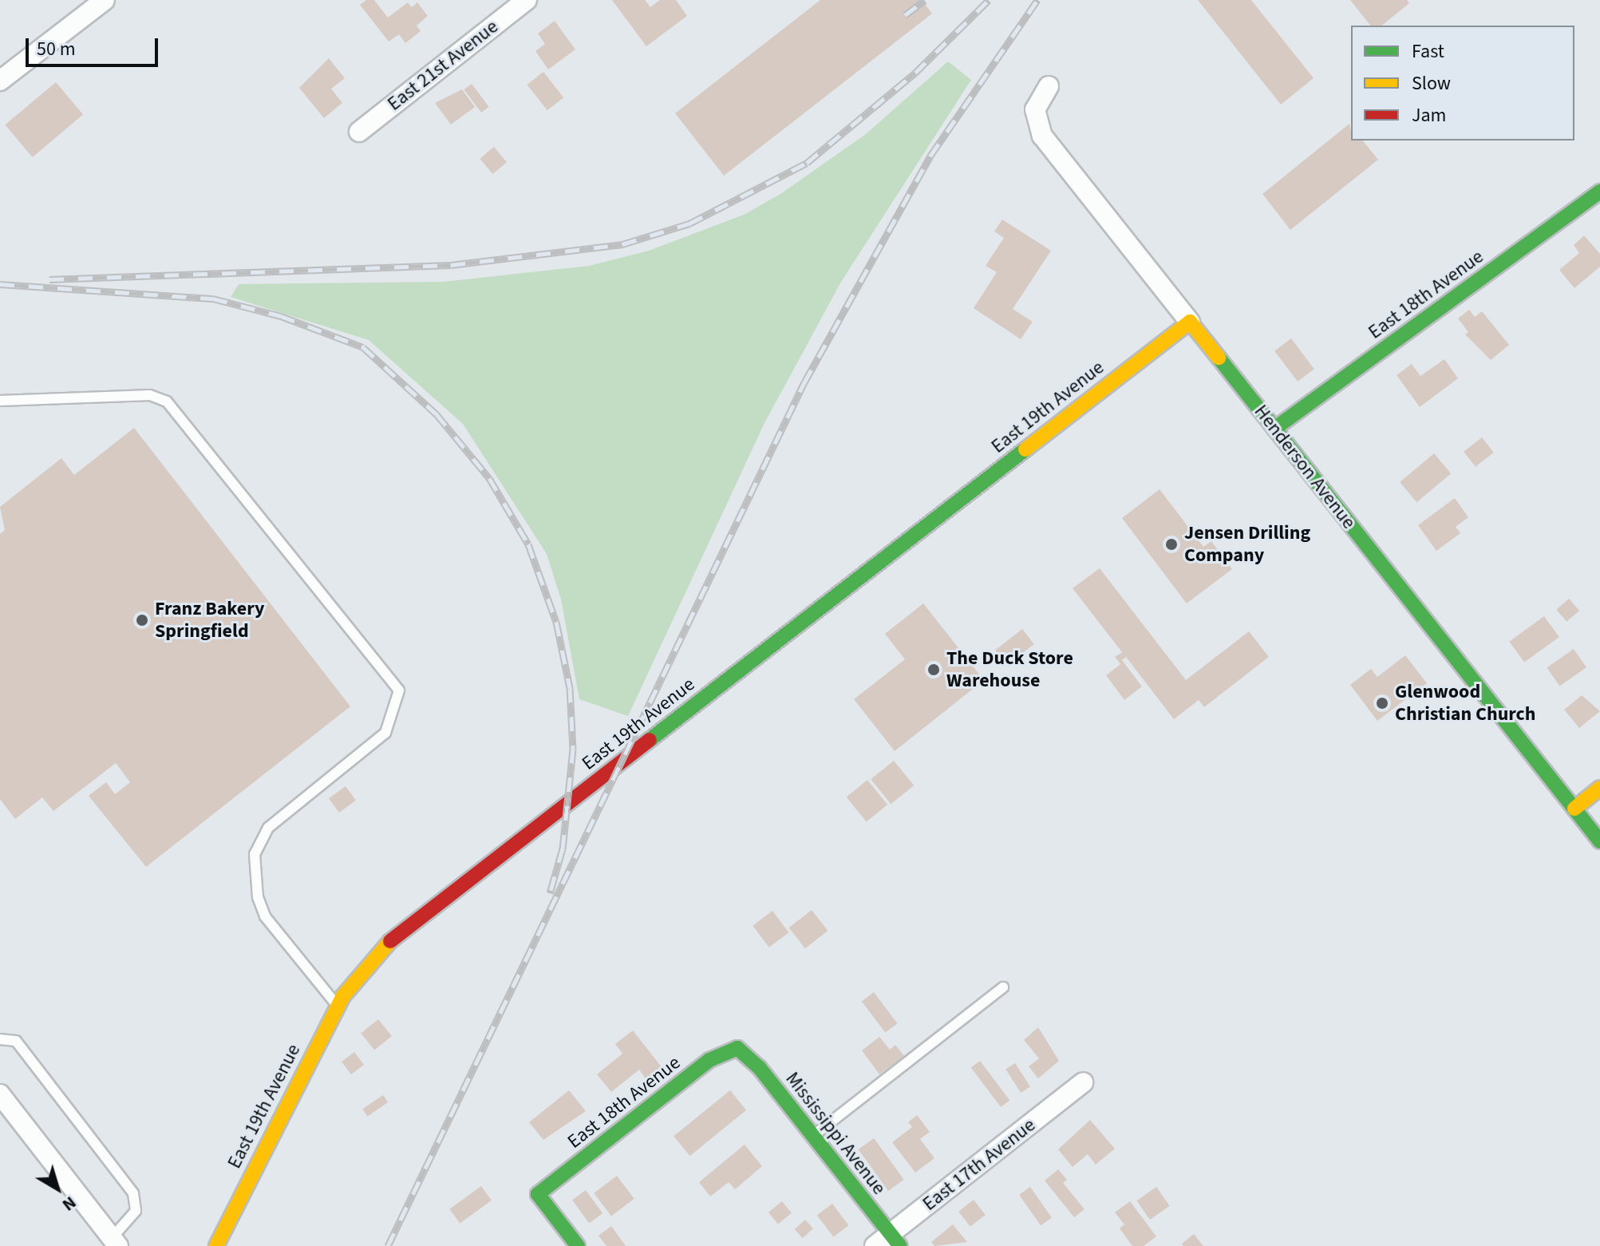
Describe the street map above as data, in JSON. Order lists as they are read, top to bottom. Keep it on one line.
{"streets":{"street":["East 21st Avenue","East 18th Avenue","East 19th Avenue","Henderson Avenue","Mississippi Avenue","East 17th Avenue"]},"crossings":[["East 18th Avenue","Henderson Avenue"],["East 18th Avenue","Mississippi Avenue"],["East 19th Avenue","Henderson Avenue"],["Mississippi Avenue","East 17th Avenue"]],"places":["Jensen Drilling Company","Franz Bakery Springfield","The Duck Store Warehouse","Glenwood Christian Church"],"legend":["Fast","Slow","Jam"],"scale_bar":"50 m","north":"bottom right"}
